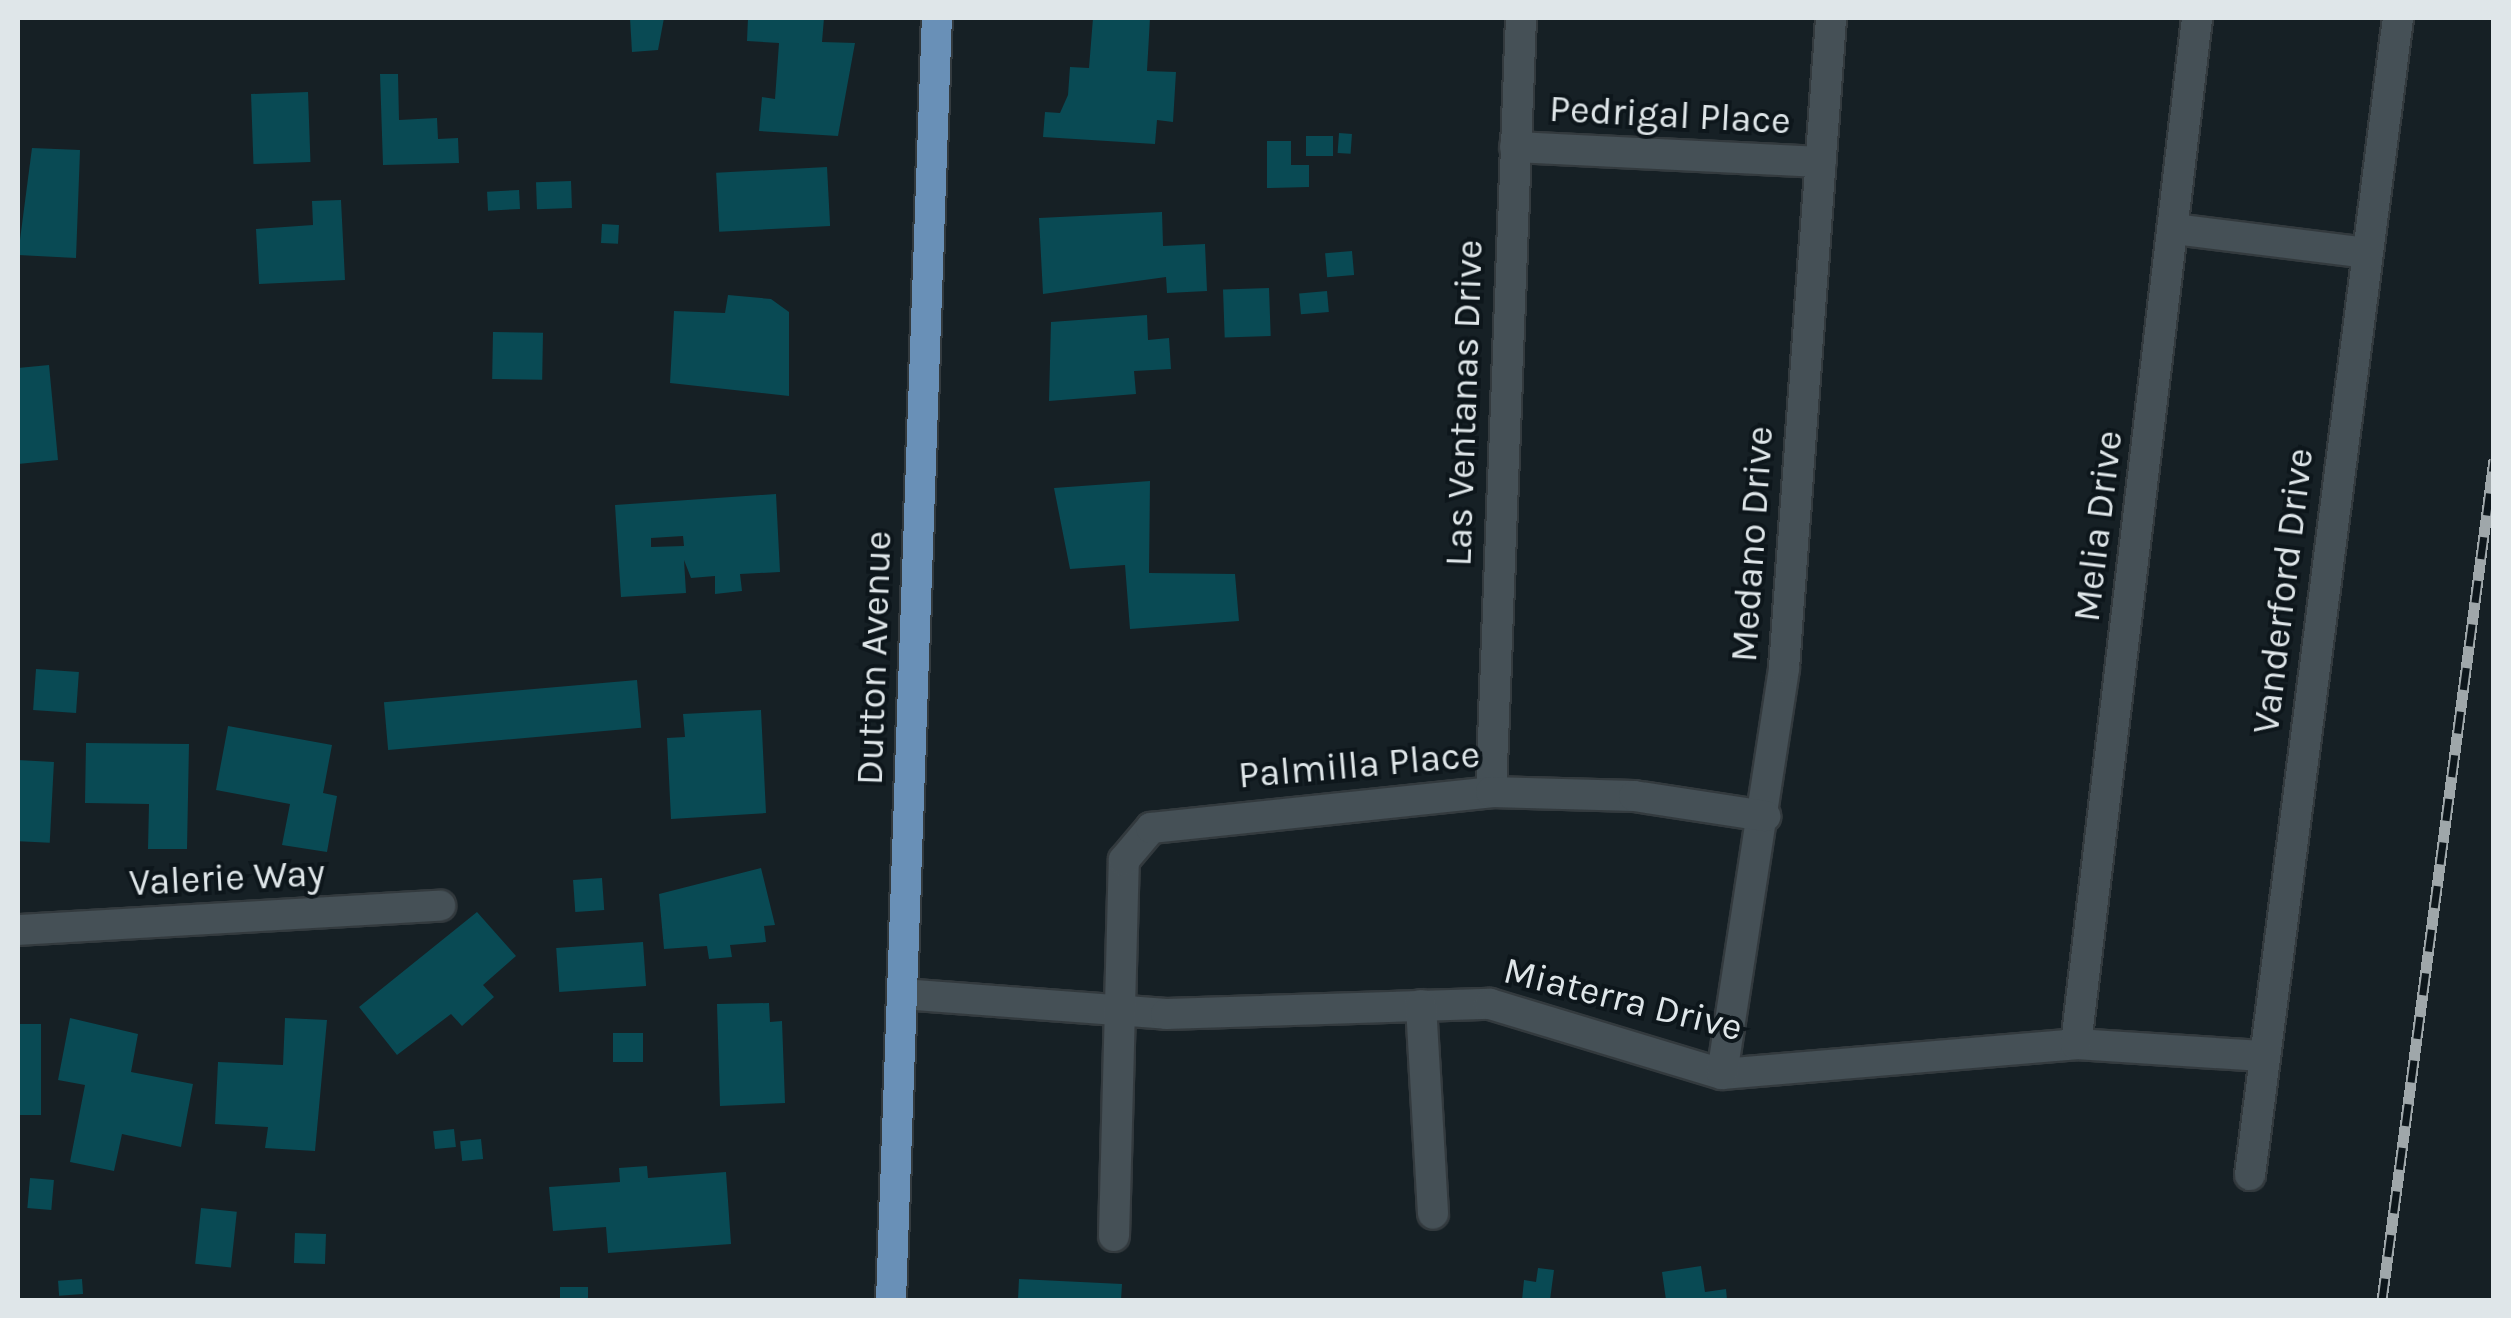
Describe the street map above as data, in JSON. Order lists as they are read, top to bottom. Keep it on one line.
{"streets":{"main road":["Dutton Avenue"],"street":["Pedrigal Place","Las Ventanas Drive","Melia Drive","Medano Drive","Vanderford Drive","Palmilla Place","Valerie Way","Miaterra Drive"]},"crossings":[["Pedrigal Place","Las Ventanas Drive"],["Pedrigal Place","Medano Drive"],["Las Ventanas Drive","Palmilla Place"],["Melia Drive","Miaterra Drive"],["Medano Drive","Palmilla Place"],["Medano Drive","Miaterra Drive"],["Vanderford Drive","Miaterra Drive"],["Dutton Avenue","Miaterra Drive"],["Palmilla Place","Miaterra Drive"]]}
